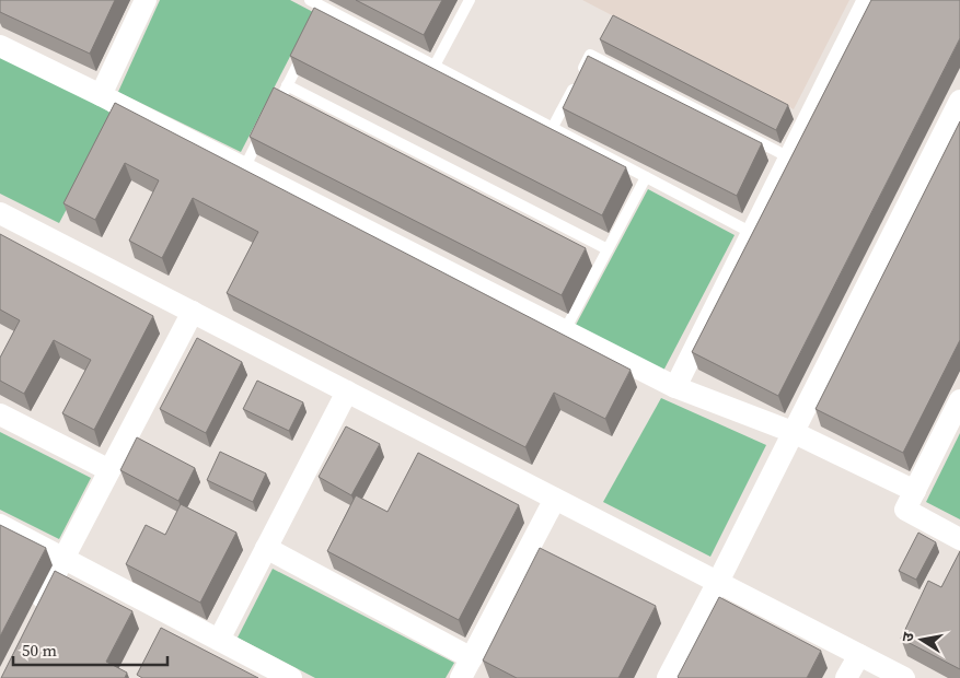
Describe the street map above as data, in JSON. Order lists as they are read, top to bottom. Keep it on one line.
{"scale_bar":"50 m","north":"left"}
